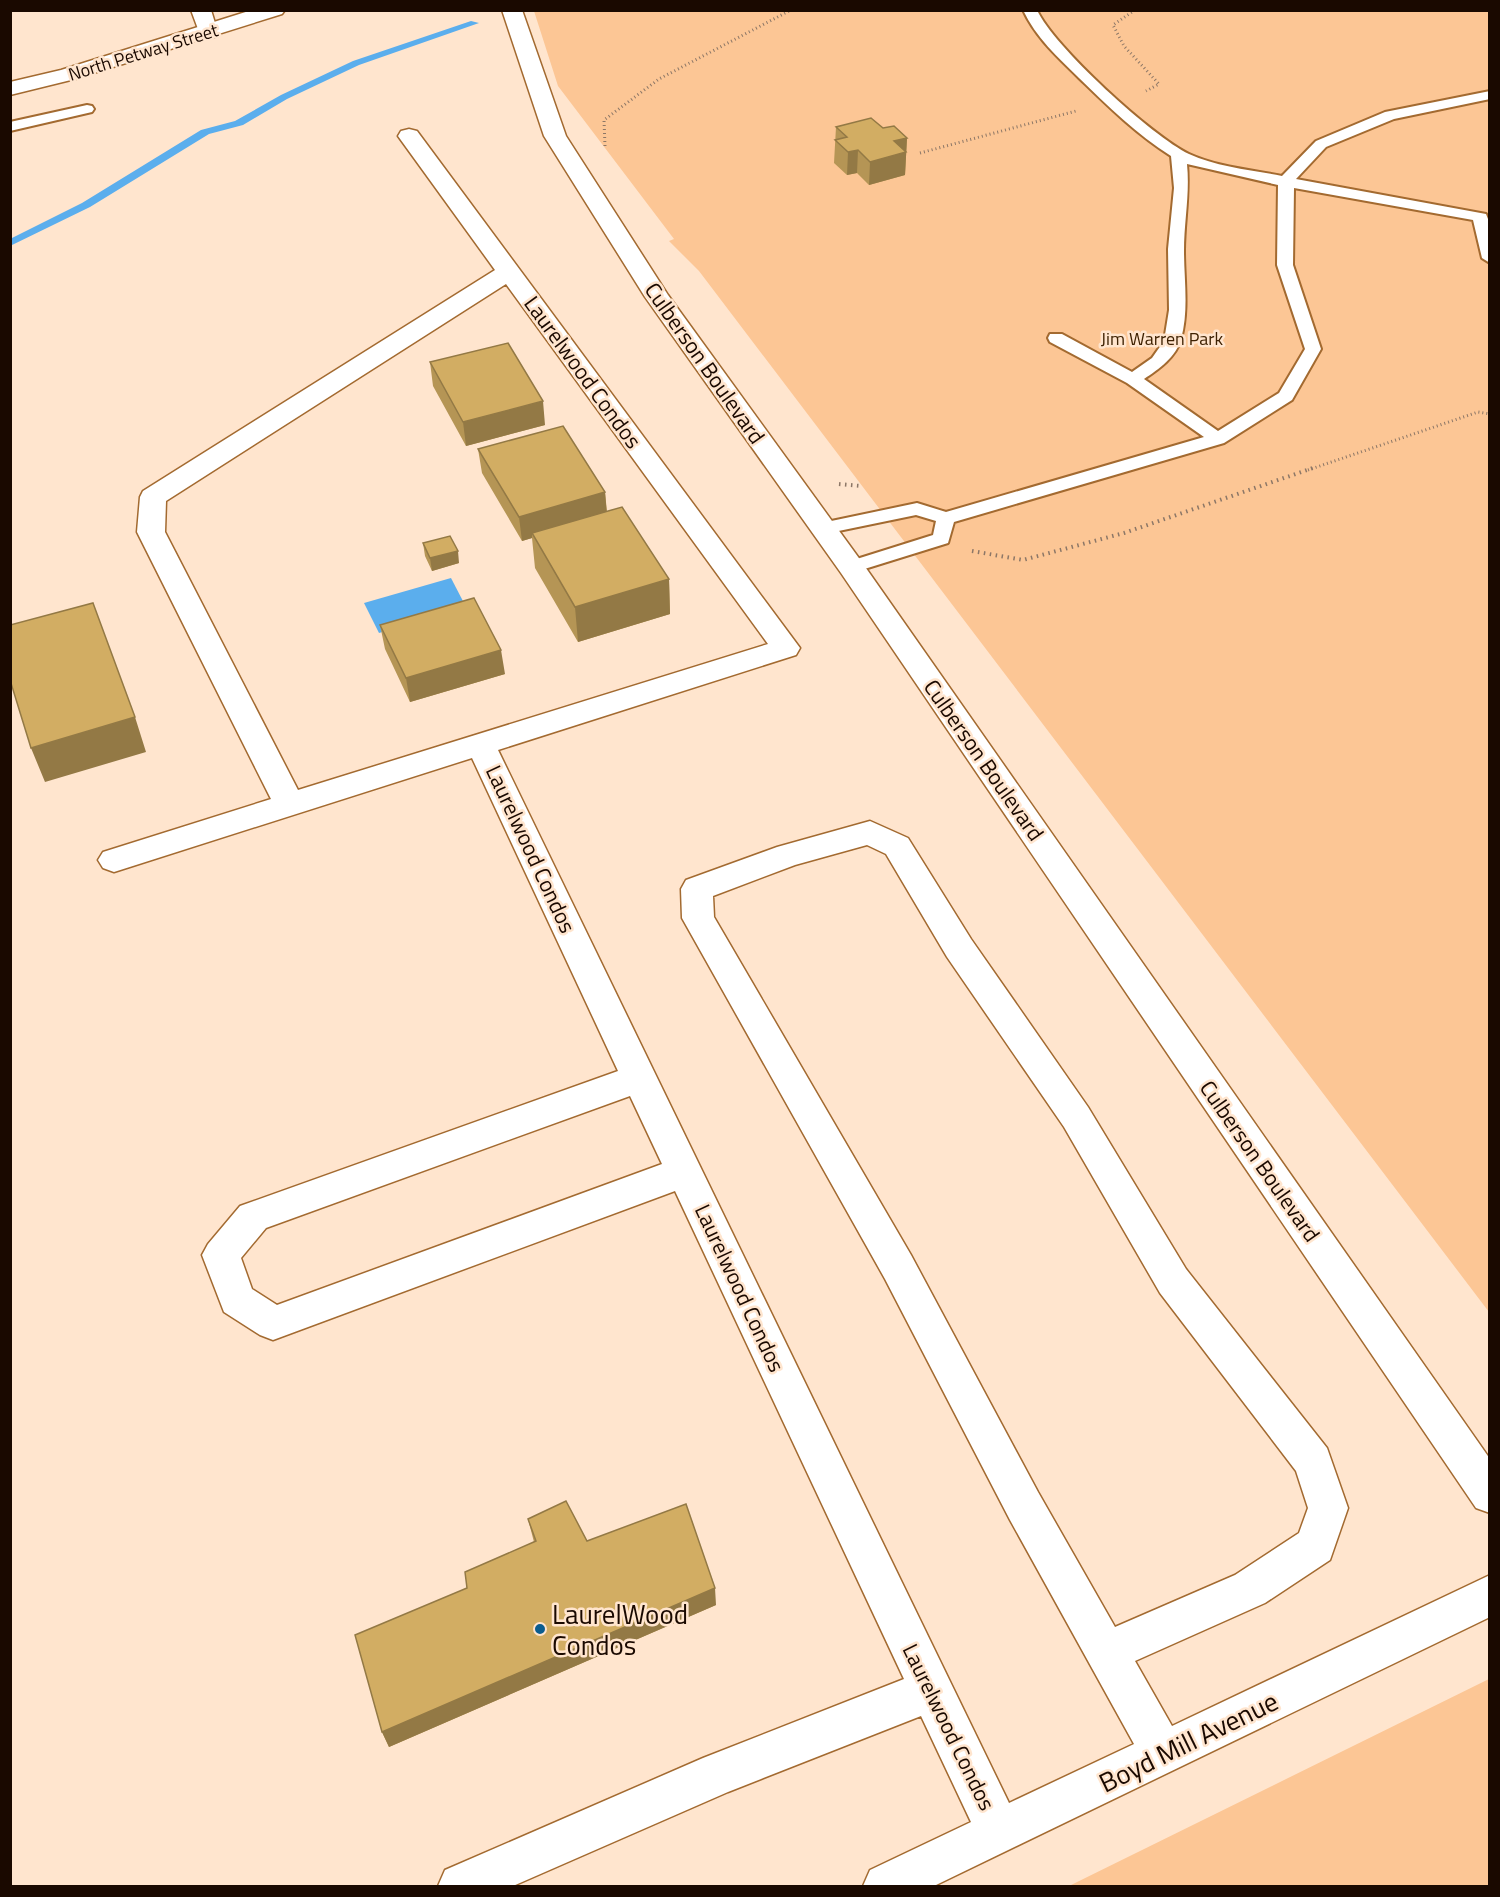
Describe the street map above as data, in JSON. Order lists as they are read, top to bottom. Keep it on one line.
{"streets":{"street":["North Petway Street","Culberson Boulevard","Laurelwood Condos","Boyd Mill Avenue"]},"crossings":[["Laurelwood Condos","Boyd Mill Avenue"]],"parks":["Jim Warren Park"],"places":["LaurelWood Condos"]}
